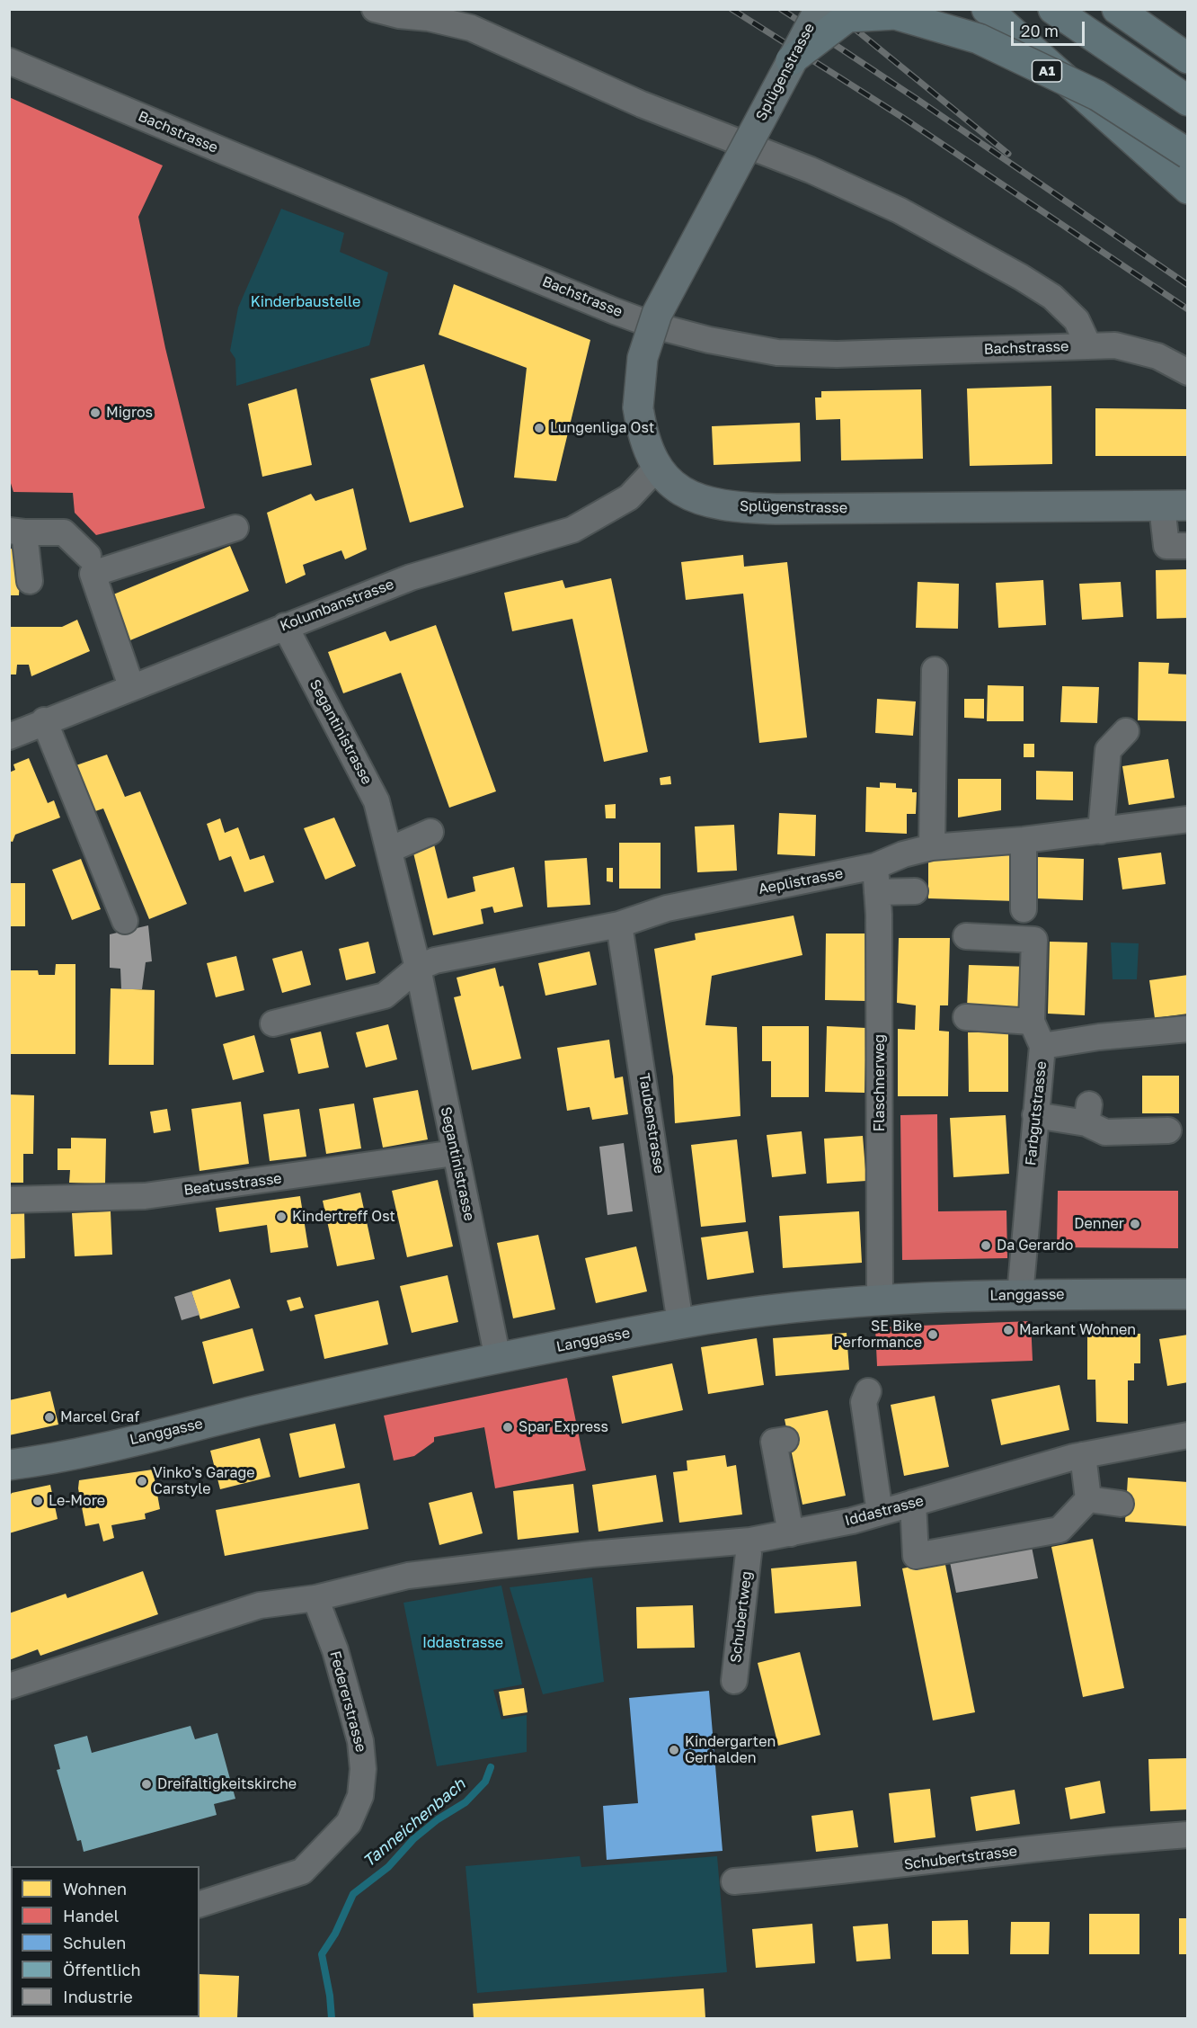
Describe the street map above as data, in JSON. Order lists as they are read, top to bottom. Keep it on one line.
{"streets":{"highway":["A1"],"main road":["Splügenstrasse","Langgasse"],"street":["Bachstrasse","Kolumbanstrasse","Segantinistrasse","Aeplistrasse","Flaschnerweg","Farbgutstrasse","Taubenstrasse","Beatusstrasse","Iddastrasse","Schubertweg","Federerstrasse","Schubertstrasse"]},"crossings":[["A1","Splügenstrasse"],["Splügenstrasse","Kolumbanstrasse"],["Kolumbanstrasse","Segantinistrasse"],["Segantinistrasse","Aeplistrasse"],["Segantinistrasse","Beatusstrasse"],["Segantinistrasse","Langgasse"],["Aeplistrasse","Flaschnerweg"],["Aeplistrasse","Taubenstrasse"],["Flaschnerweg","Langgasse"],["Farbgutstrasse","Langgasse"],["Taubenstrasse","Langgasse"],["Iddastrasse","Federerstrasse"]],"water":["Tanneichenbach"],"parks":["Kinderbaustelle","Iddastrasse"],"places":["Migros","Lungenliga Ost","Kindertreff Ost","Denner","Da Gerardo","Markant Wohnen","SE Bike Performance","Marcel Graf","Spar Express","Vinko's Garage Carstyle","Le-More","Kindergarten Gerhalden","Dreifaltigkeitskirche"],"legend":["Wohnen","Handel","Schulen","Öffentlich","Industrie"],"scale_bar":"20 m"}
